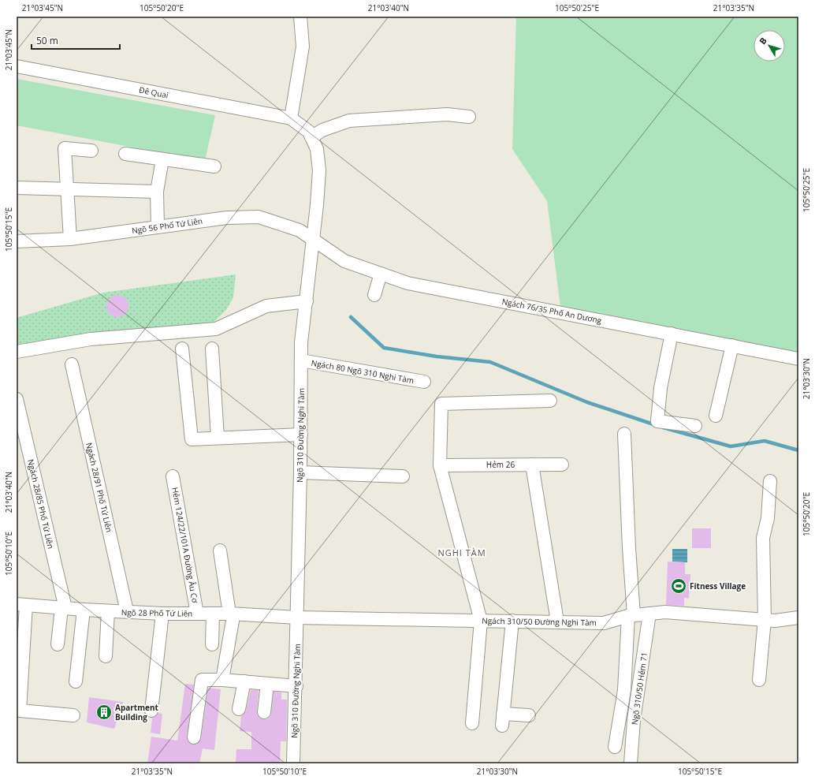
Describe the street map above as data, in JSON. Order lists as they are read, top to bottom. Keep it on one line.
{"streets":{"street":["Đê Quai","Ngõ 56 Phố Tứ Liên","Ngách 76/35 Phố An Dương","Ngách 80 Ngõ 310 Nghi Tàm","Ngõ 310 Đường Nghi Tàm","Hẻm 26","Ngách 28/91 Phố Tứ Liên","Ngách 28/85 Phố Tứ Liên","Hẻm 124/22/101A Đường Âu Cơ","Ngõ 28 Phố Tứ Liên","Ngách 310/50 Đường Nghi Tàm","Ngõ 310/50 Hẻm 71"]},"crossings":[["Đê Quai","Ngõ 310 Đường Nghi Tàm"],["Ngõ 56 Phố Tứ Liên","Ngách 76/35 Phố An Dương"],["Ngõ 56 Phố Tứ Liên","Ngõ 310 Đường Nghi Tàm"],["Ngách 76/35 Phố An Dương","Ngõ 310 Đường Nghi Tàm"],["Ngách 80 Ngõ 310 Nghi Tàm","Ngõ 310 Đường Nghi Tàm"],["Ngõ 310 Đường Nghi Tàm","Ngõ 28 Phố Tứ Liên"],["Ngõ 310 Đường Nghi Tàm","Ngách 310/50 Đường Nghi Tàm"],["Ngách 28/91 Phố Tứ Liên","Ngõ 28 Phố Tứ Liên"],["Ngách 28/85 Phố Tứ Liên","Ngõ 28 Phố Tứ Liên"],["Hẻm 124/22/101A Đường Âu Cơ","Ngõ 28 Phố Tứ Liên"],["Ngõ 28 Phố Tứ Liên","Ngách 310/50 Đường Nghi Tàm"],["Ngách 310/50 Đường Nghi Tàm","Ngõ 310/50 Hẻm 71"]],"districts":["NGHI TÀM"],"places":{"sports":["Fitness Village"],"building":["Apartment Building"]},"scale_bar":"50 m","north":"top left","coordinates":["21°03'45\"N","105°50'20\"E","21°03'40\"N","105°50'25\"E","21°03'35\"N","105°50'15\"E","21°03'30\"N","105°50'10\"E"]}
